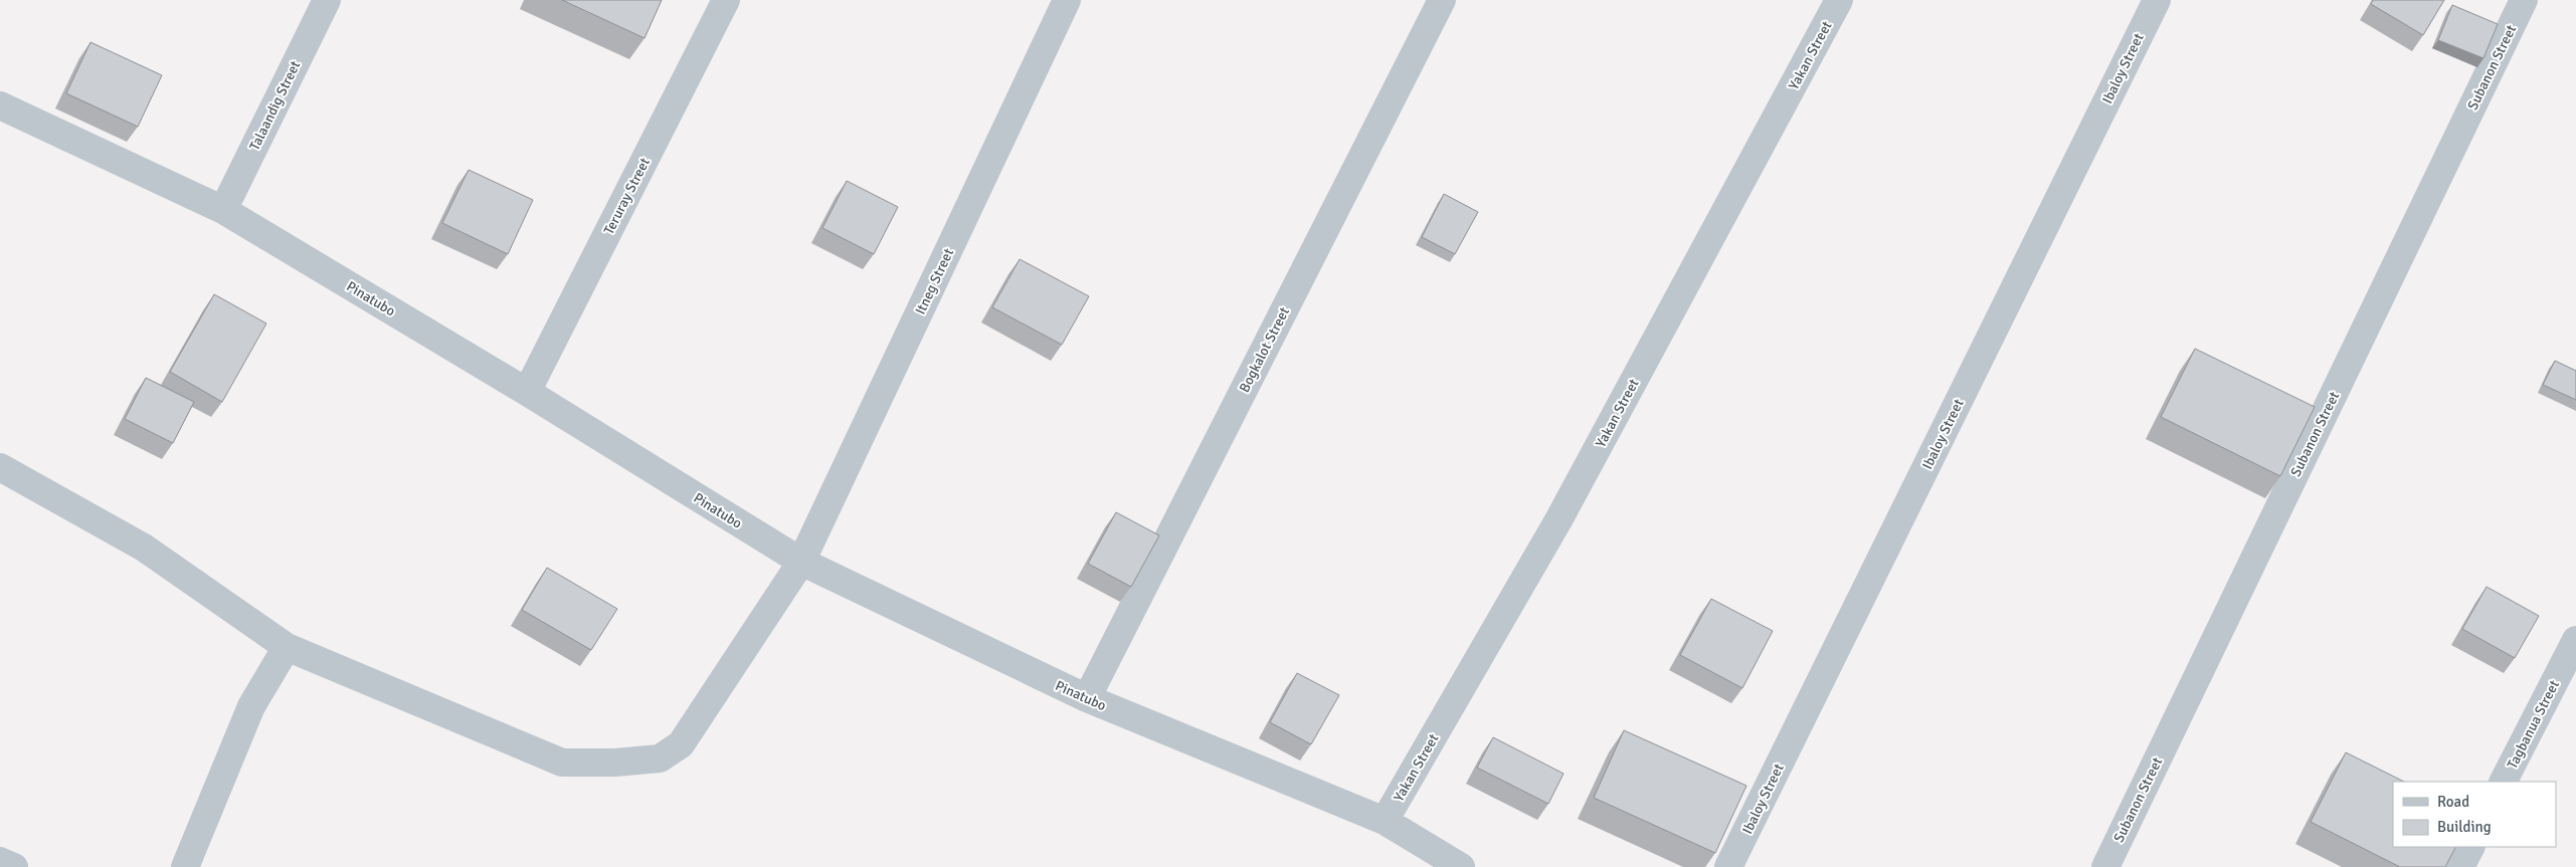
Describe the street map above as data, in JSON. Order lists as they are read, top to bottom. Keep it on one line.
{"streets":{"street":["Yakan Street","Subanon Street","Ibaloy Street","Talaandig Street","Teruray Street","Itneg Street","Pinatubo","Bogkalot Street","Tagbanua Street"]},"crossings":[["Yakan Street","Pinatubo"],["Talaandig Street","Pinatubo"],["Teruray Street","Pinatubo"],["Itneg Street","Pinatubo"],["Pinatubo","Bogkalot Street"]],"legend":["Road","Building"]}
